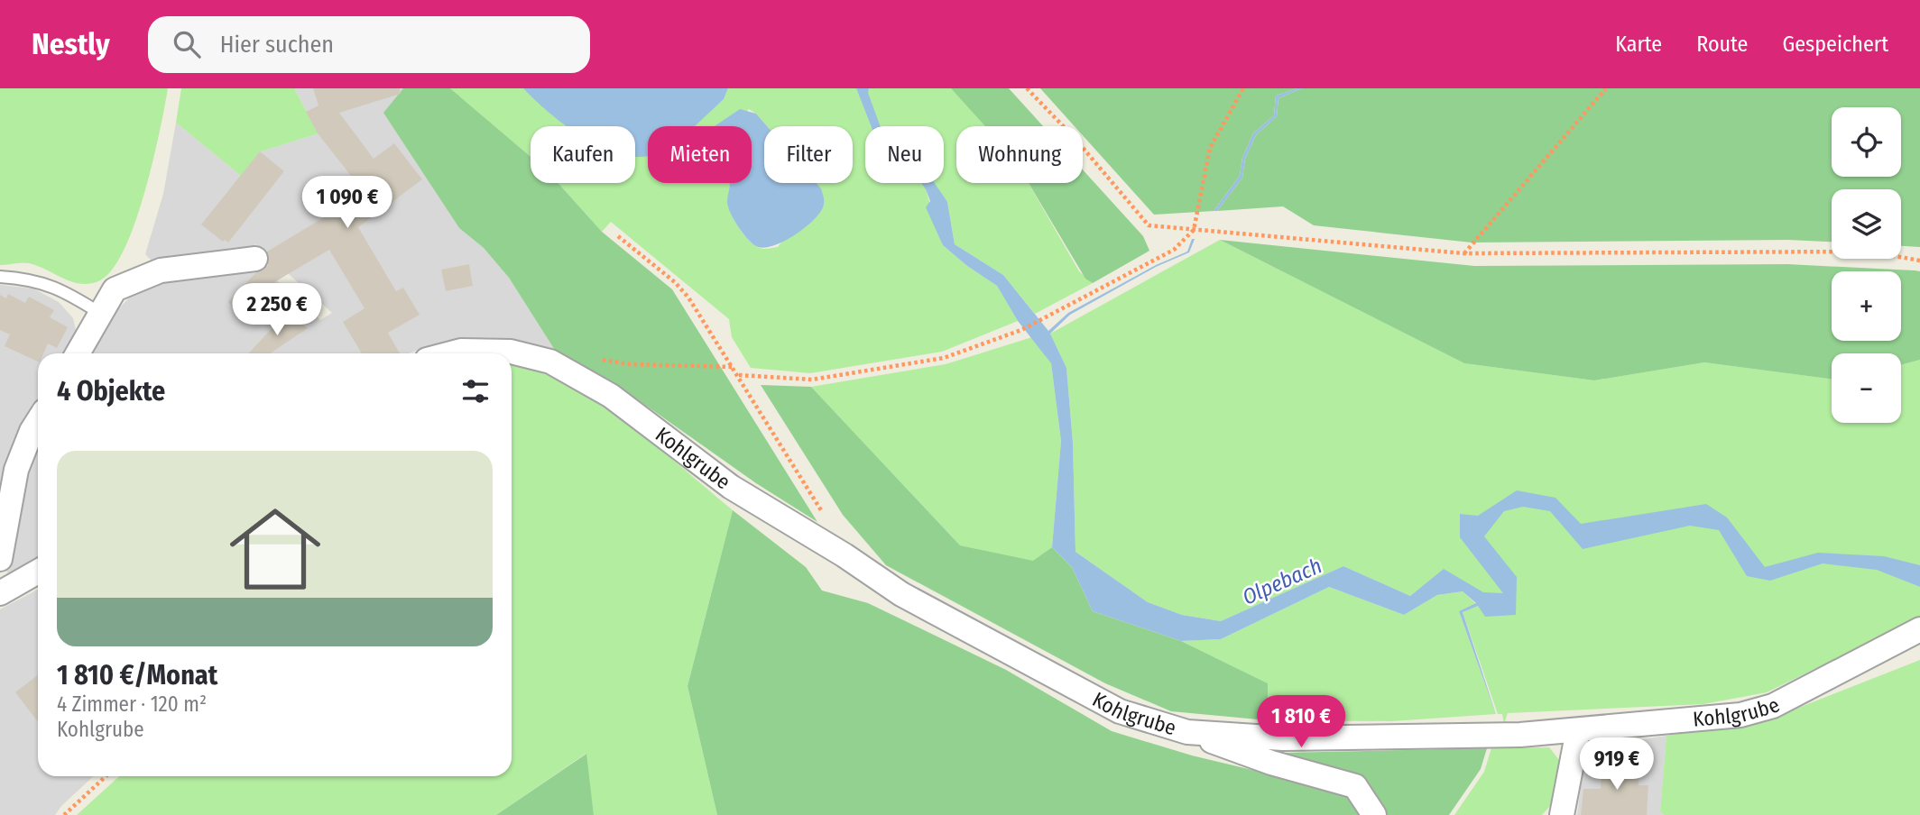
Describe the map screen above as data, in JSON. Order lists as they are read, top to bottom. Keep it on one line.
{"streets":{"street":["Kohlgrube"]},"water":["Olpebach"],"page":{"header":"Nestly","search":"Hier suchen","nav":["Karte","Route","Gespeichert"],"map_buttons":["+","−"],"chip":["Kaufen","Mieten","Filter","Neu","Wohnung"],"price":["1 090 €","2 250 €","1 810 €","919 €"],"heading":"4 Objekte","list":[{"name":"1 810 €/Monat","note":"4 Zimmer · 120 m² · Kohlgrube"}]}}
